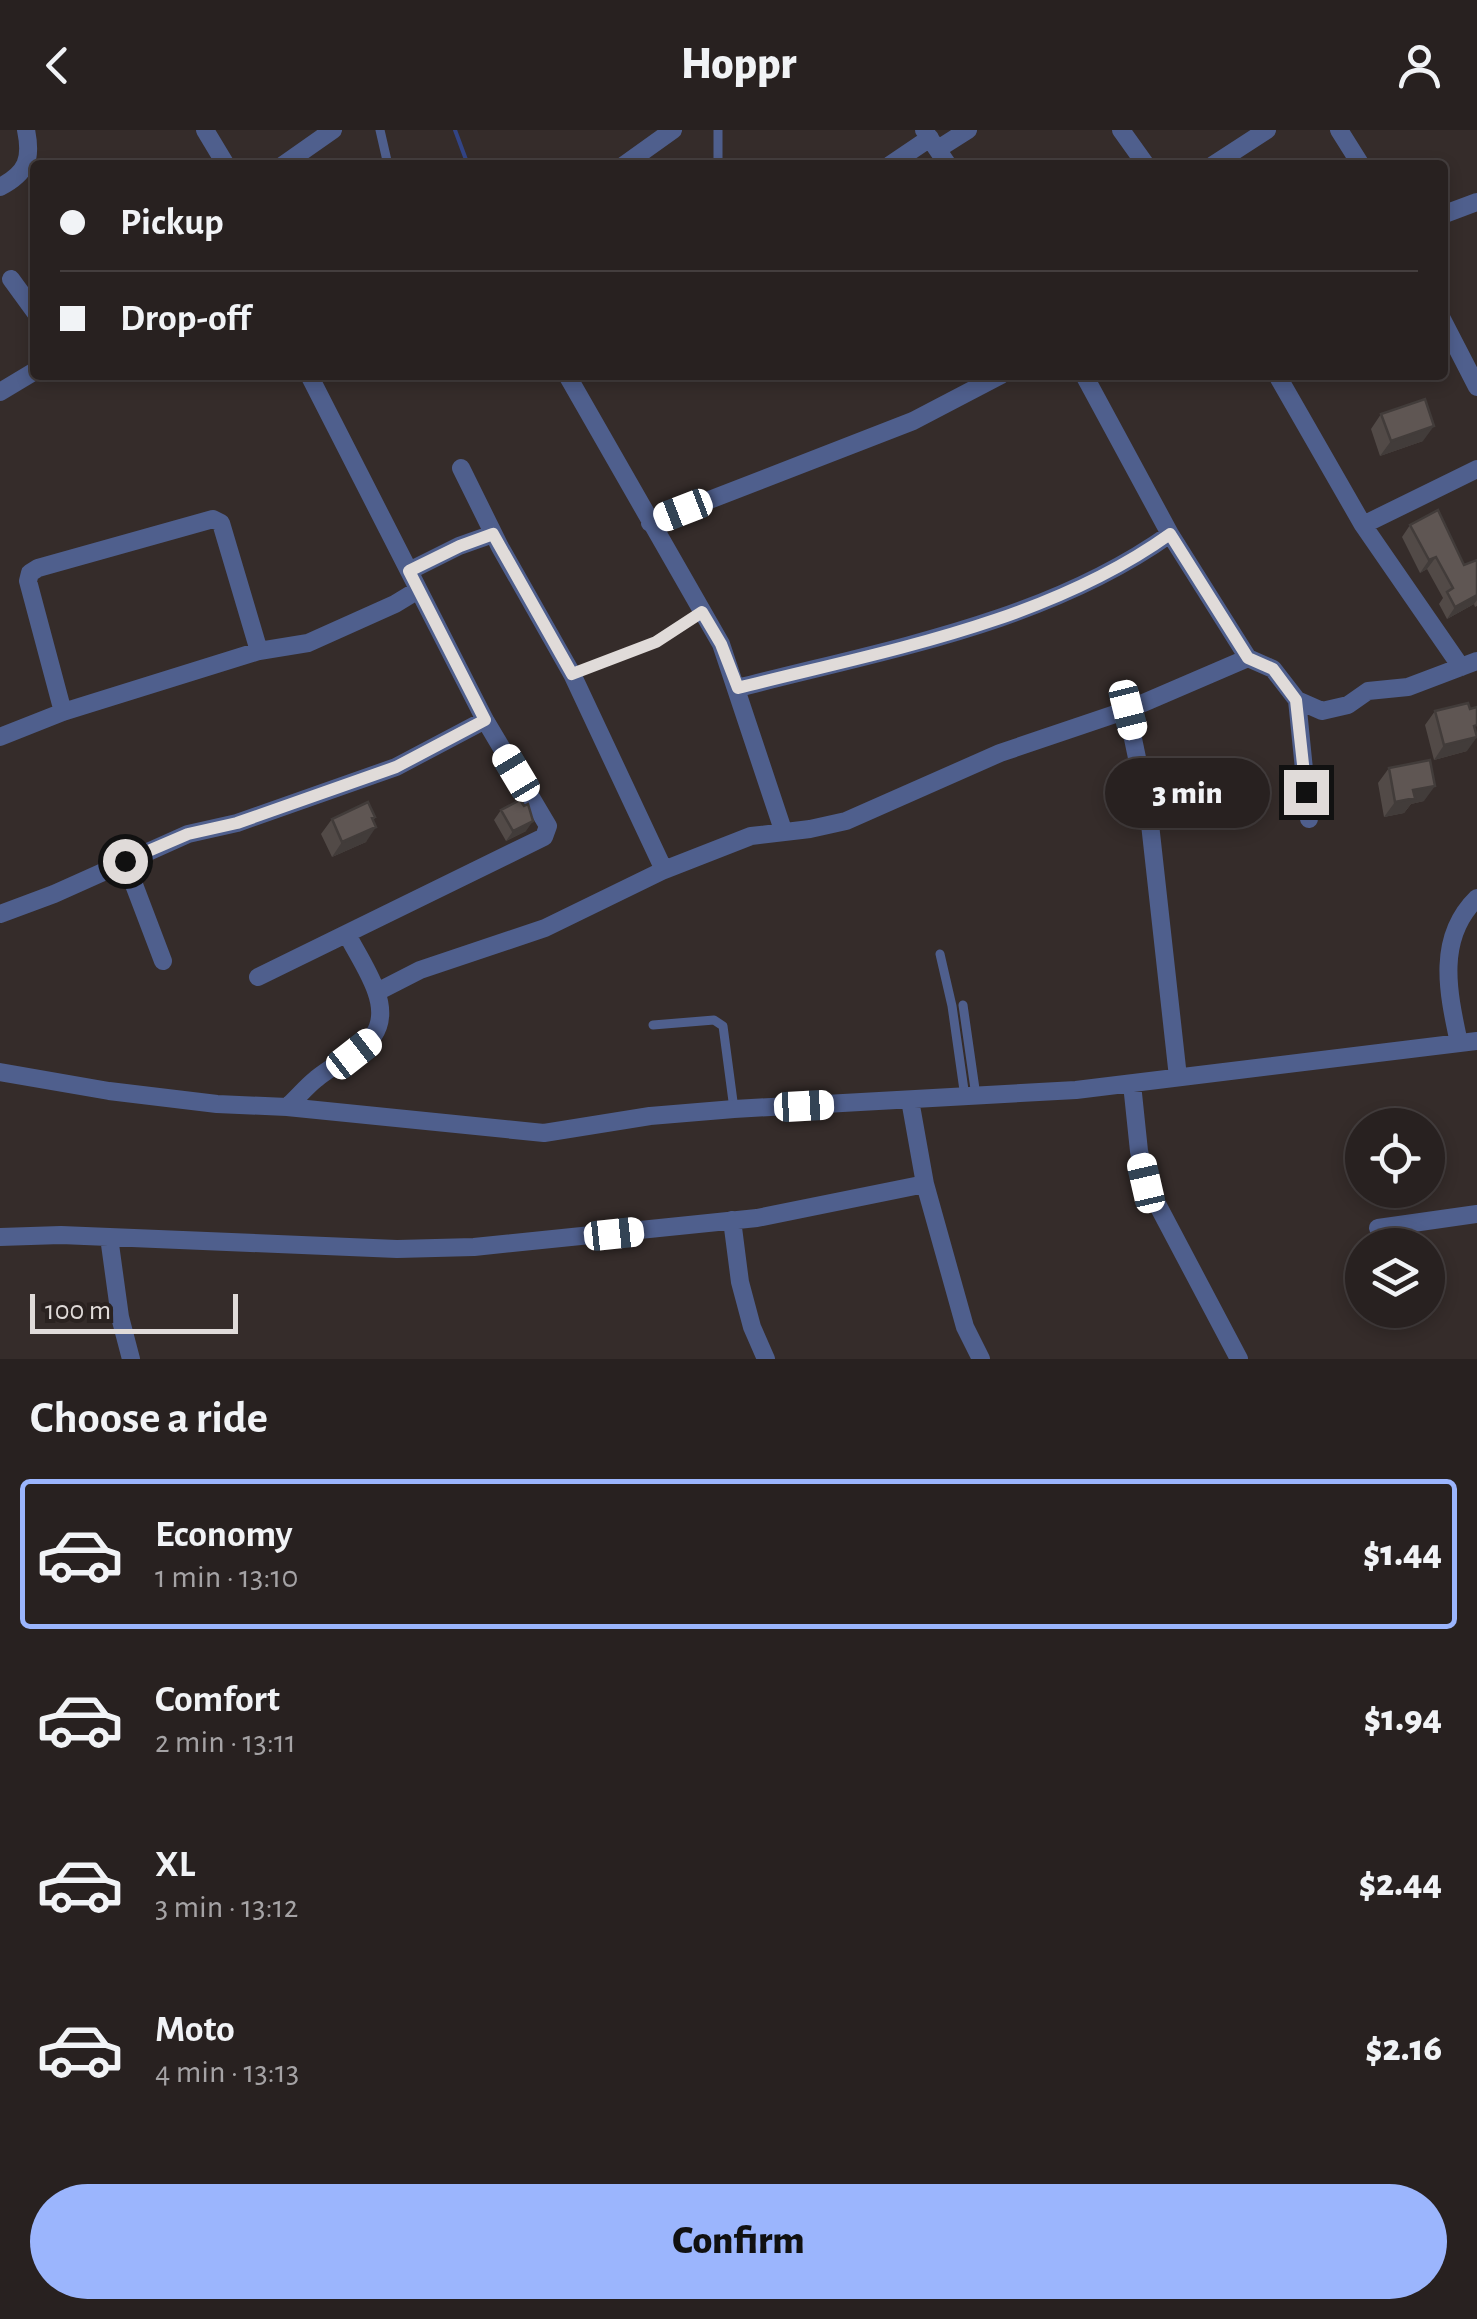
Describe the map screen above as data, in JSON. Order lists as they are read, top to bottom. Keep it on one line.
{"scale_bar":"100 m","page":{"header":"Hoppr","banner":["Pickup","Drop-off"],"bubble":"3 min","scale":"100 m","heading":"Choose a ride","list":[{"name":"Economy","note":"1 min · 13:10","value":"$1.44"},{"name":"Comfort","note":"2 min · 13:11","value":"$1.94"},{"name":"XL","note":"3 min · 13:12","value":"$2.44"},{"name":"Moto","note":"4 min · 13:13","value":"$2.16"}],"buttons":"Confirm"}}
